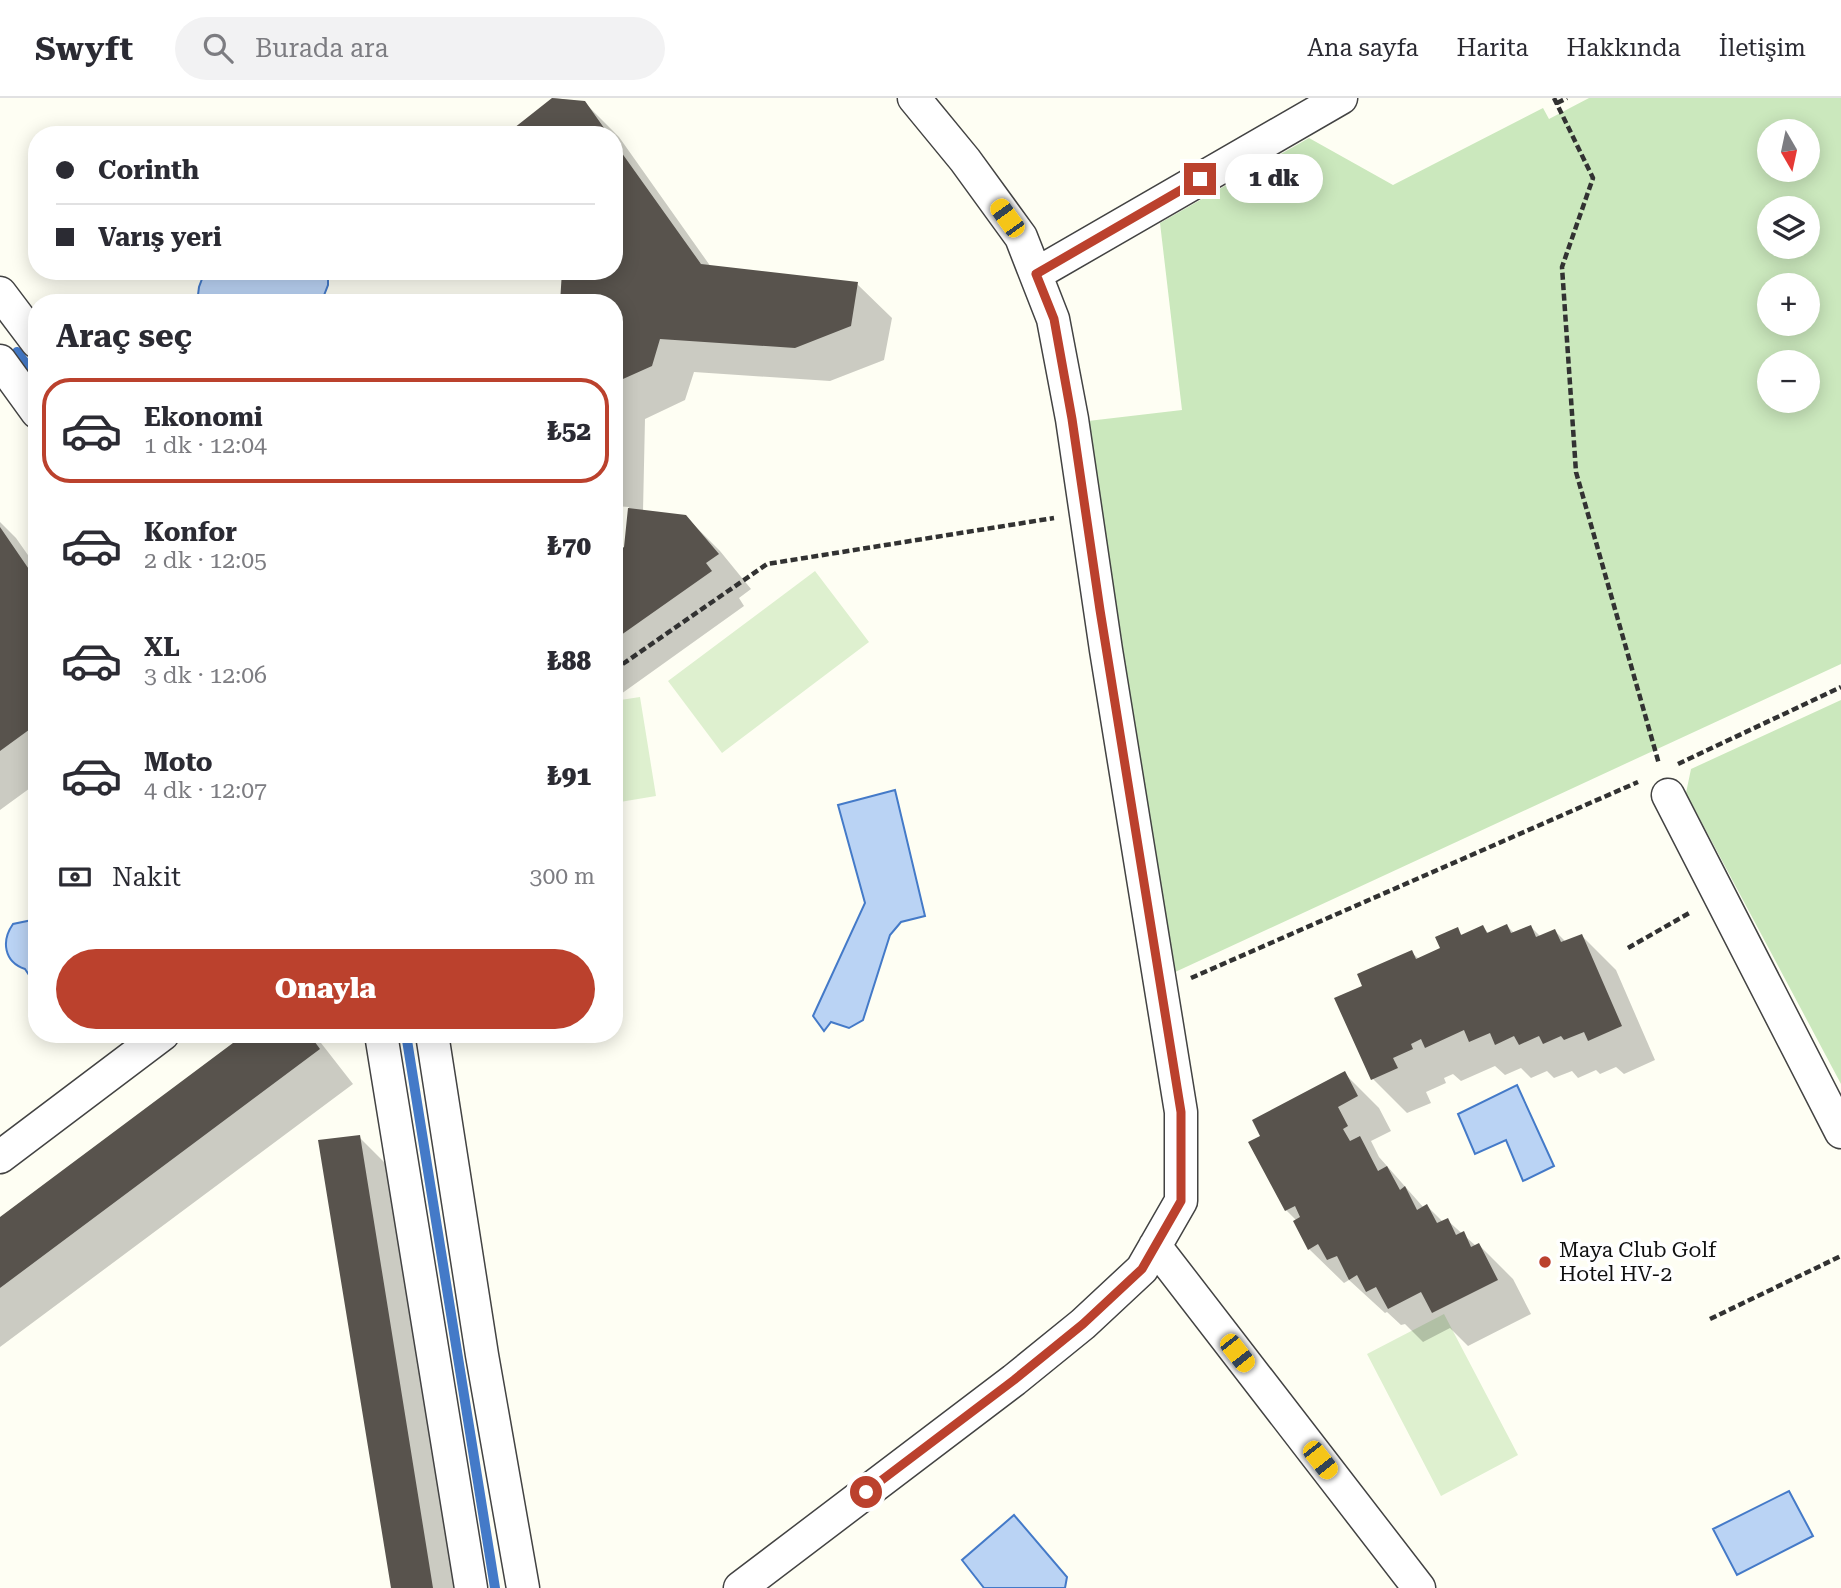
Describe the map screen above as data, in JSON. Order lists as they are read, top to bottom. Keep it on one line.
{"places":["Maya Club Golf Hotel HV-2"],"north":"bottom","page":{"header":"Swyft","search":"Burada ara","nav":["Ana sayfa","Harita","Hakkında","İletişim"],"map_buttons":["+","−"],"banner":["Corinth","Varış yeri"],"bubble":"1 dk","heading":"Araç seç","list":[{"name":"Ekonomi","note":"1 dk · 12:04","value":"₺52"},{"name":"Konfor","note":"2 dk · 12:05","value":"₺70"},{"name":"XL","note":"3 dk · 12:06","value":"₺88"},{"name":"Moto","note":"4 dk · 12:07","value":"₺91"}],"pay":["Nakit","300 m"],"buttons":"Onayla"}}
